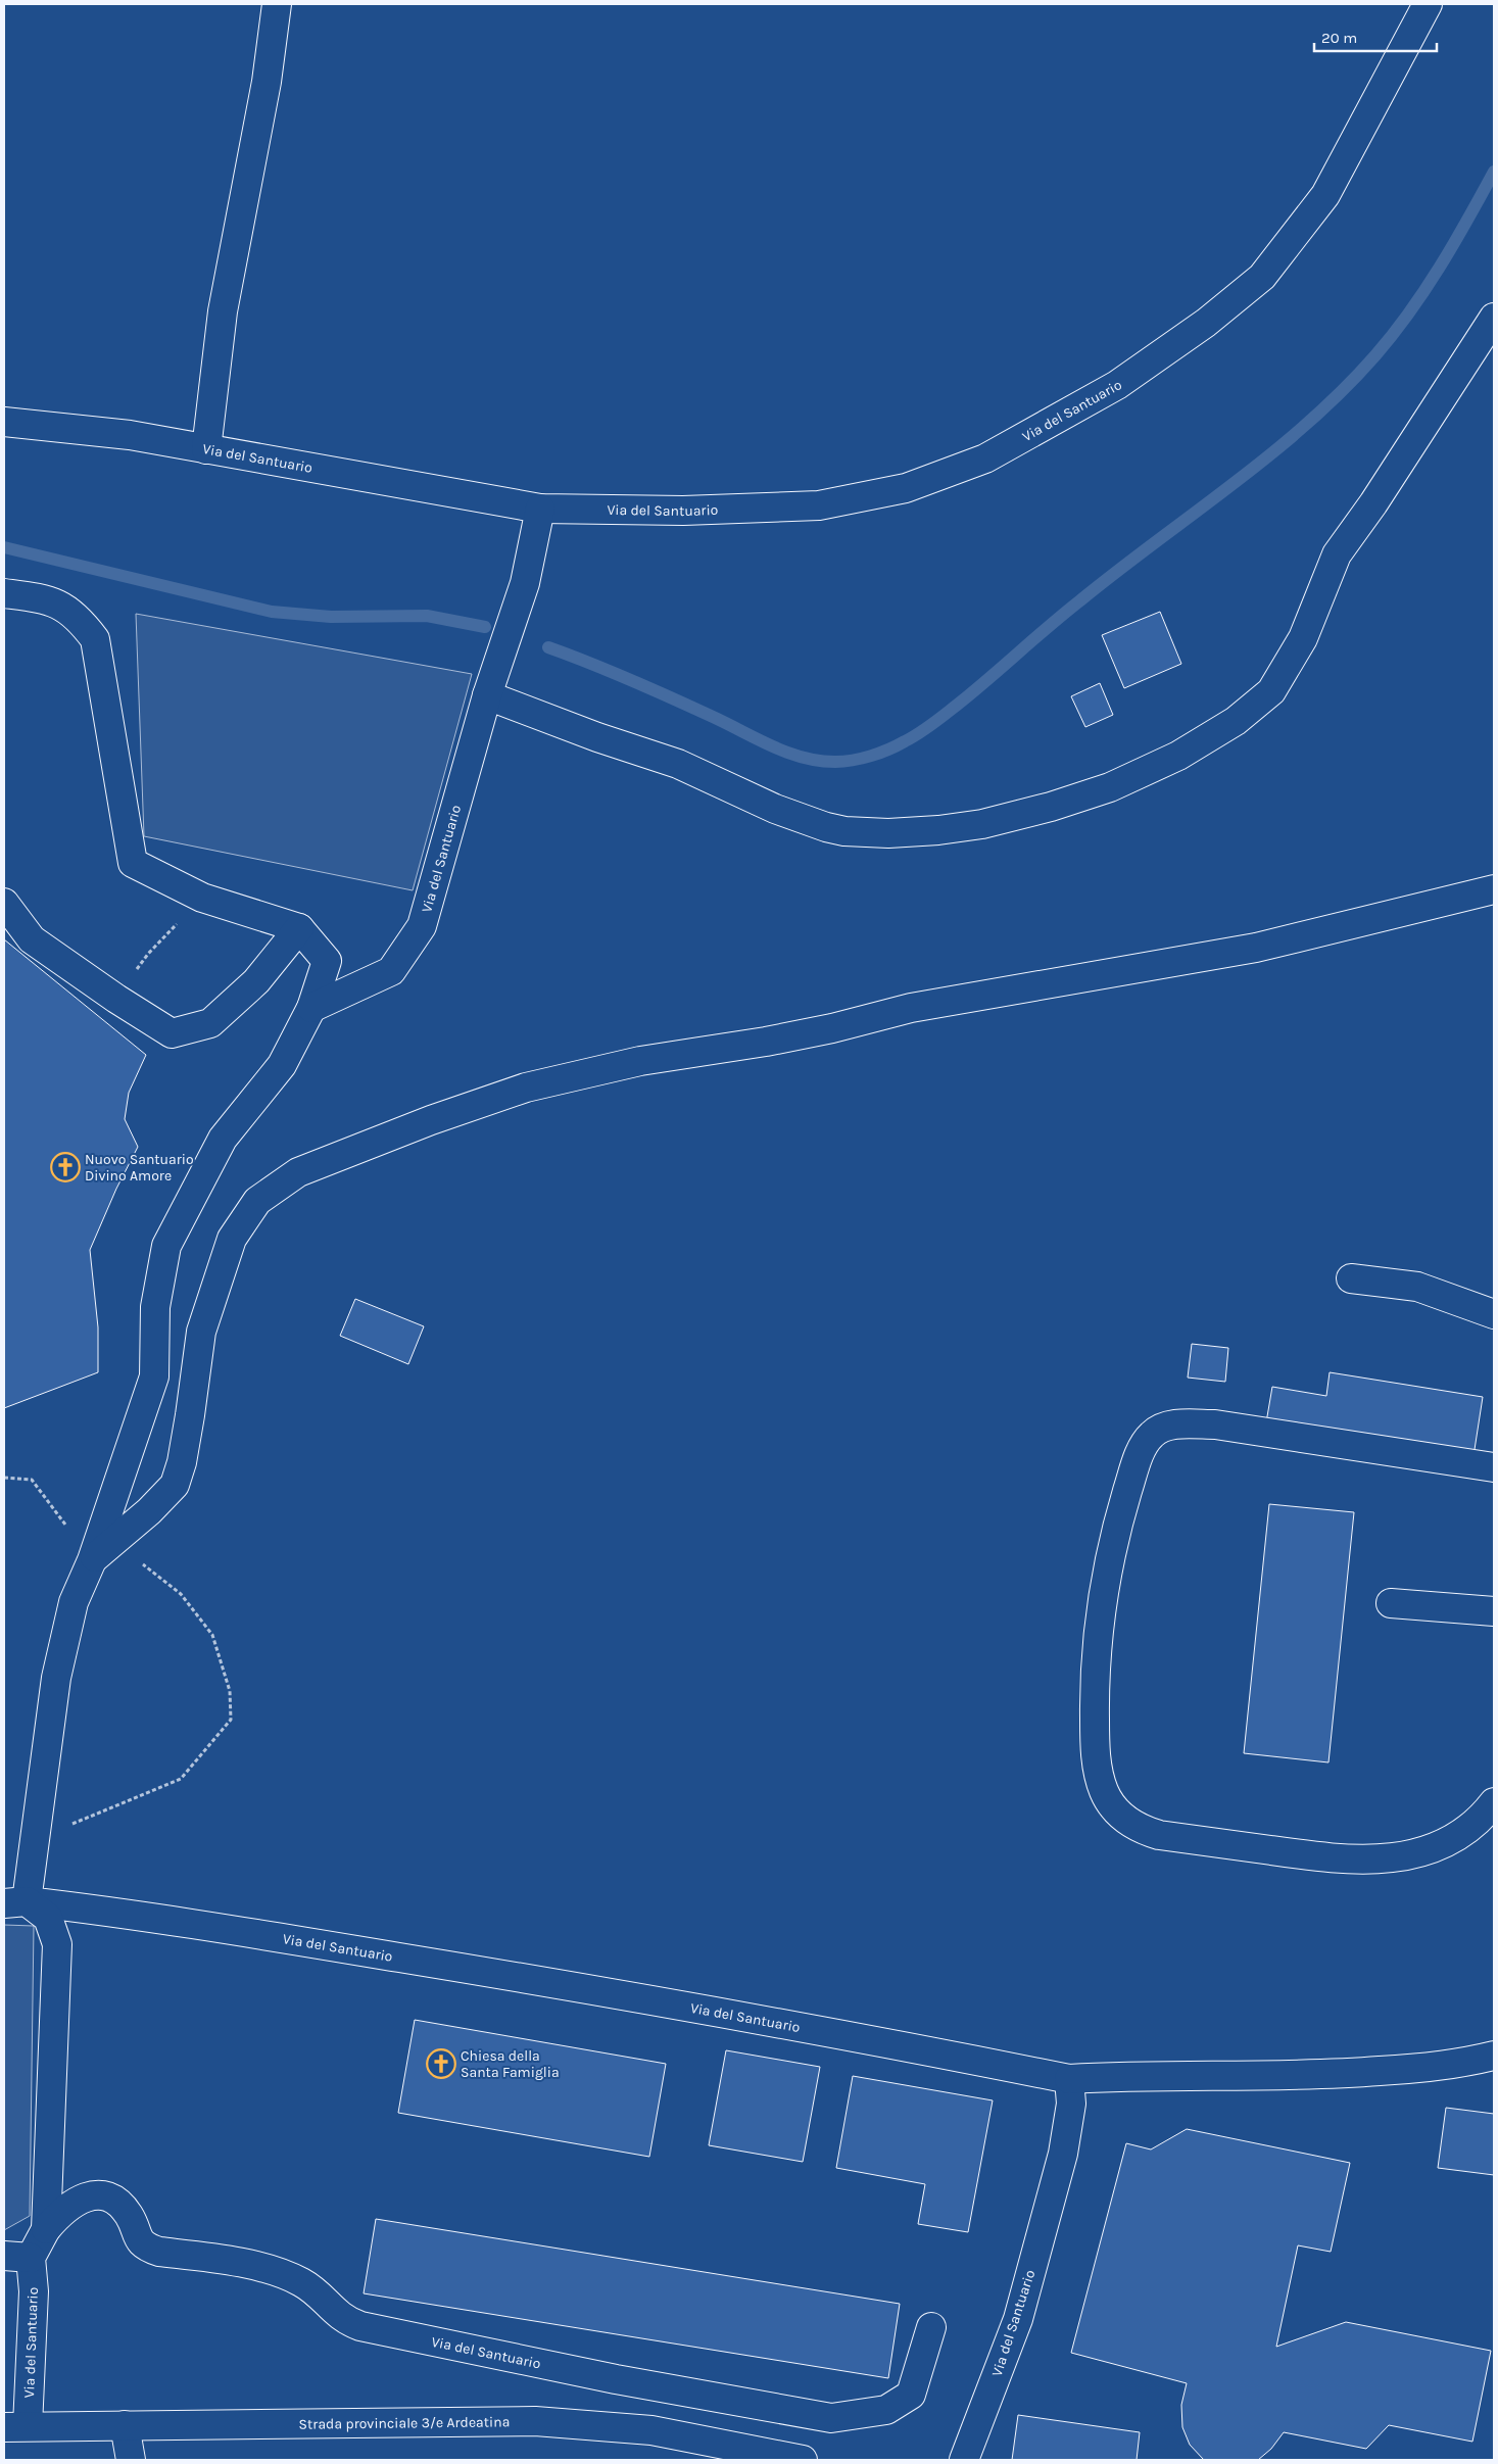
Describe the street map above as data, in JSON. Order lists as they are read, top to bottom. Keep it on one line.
{"streets":{"main road":["Via del Santuario","Strada provinciale 3/e Ardeatina"]},"crossings":[["Via del Santuario","Strada provinciale 3/e Ardeatina"]],"places":{"church":["Nuovo Santuario Divino Amore","Chiesa della Santa Famiglia"]},"scale_bar":"20 m"}
